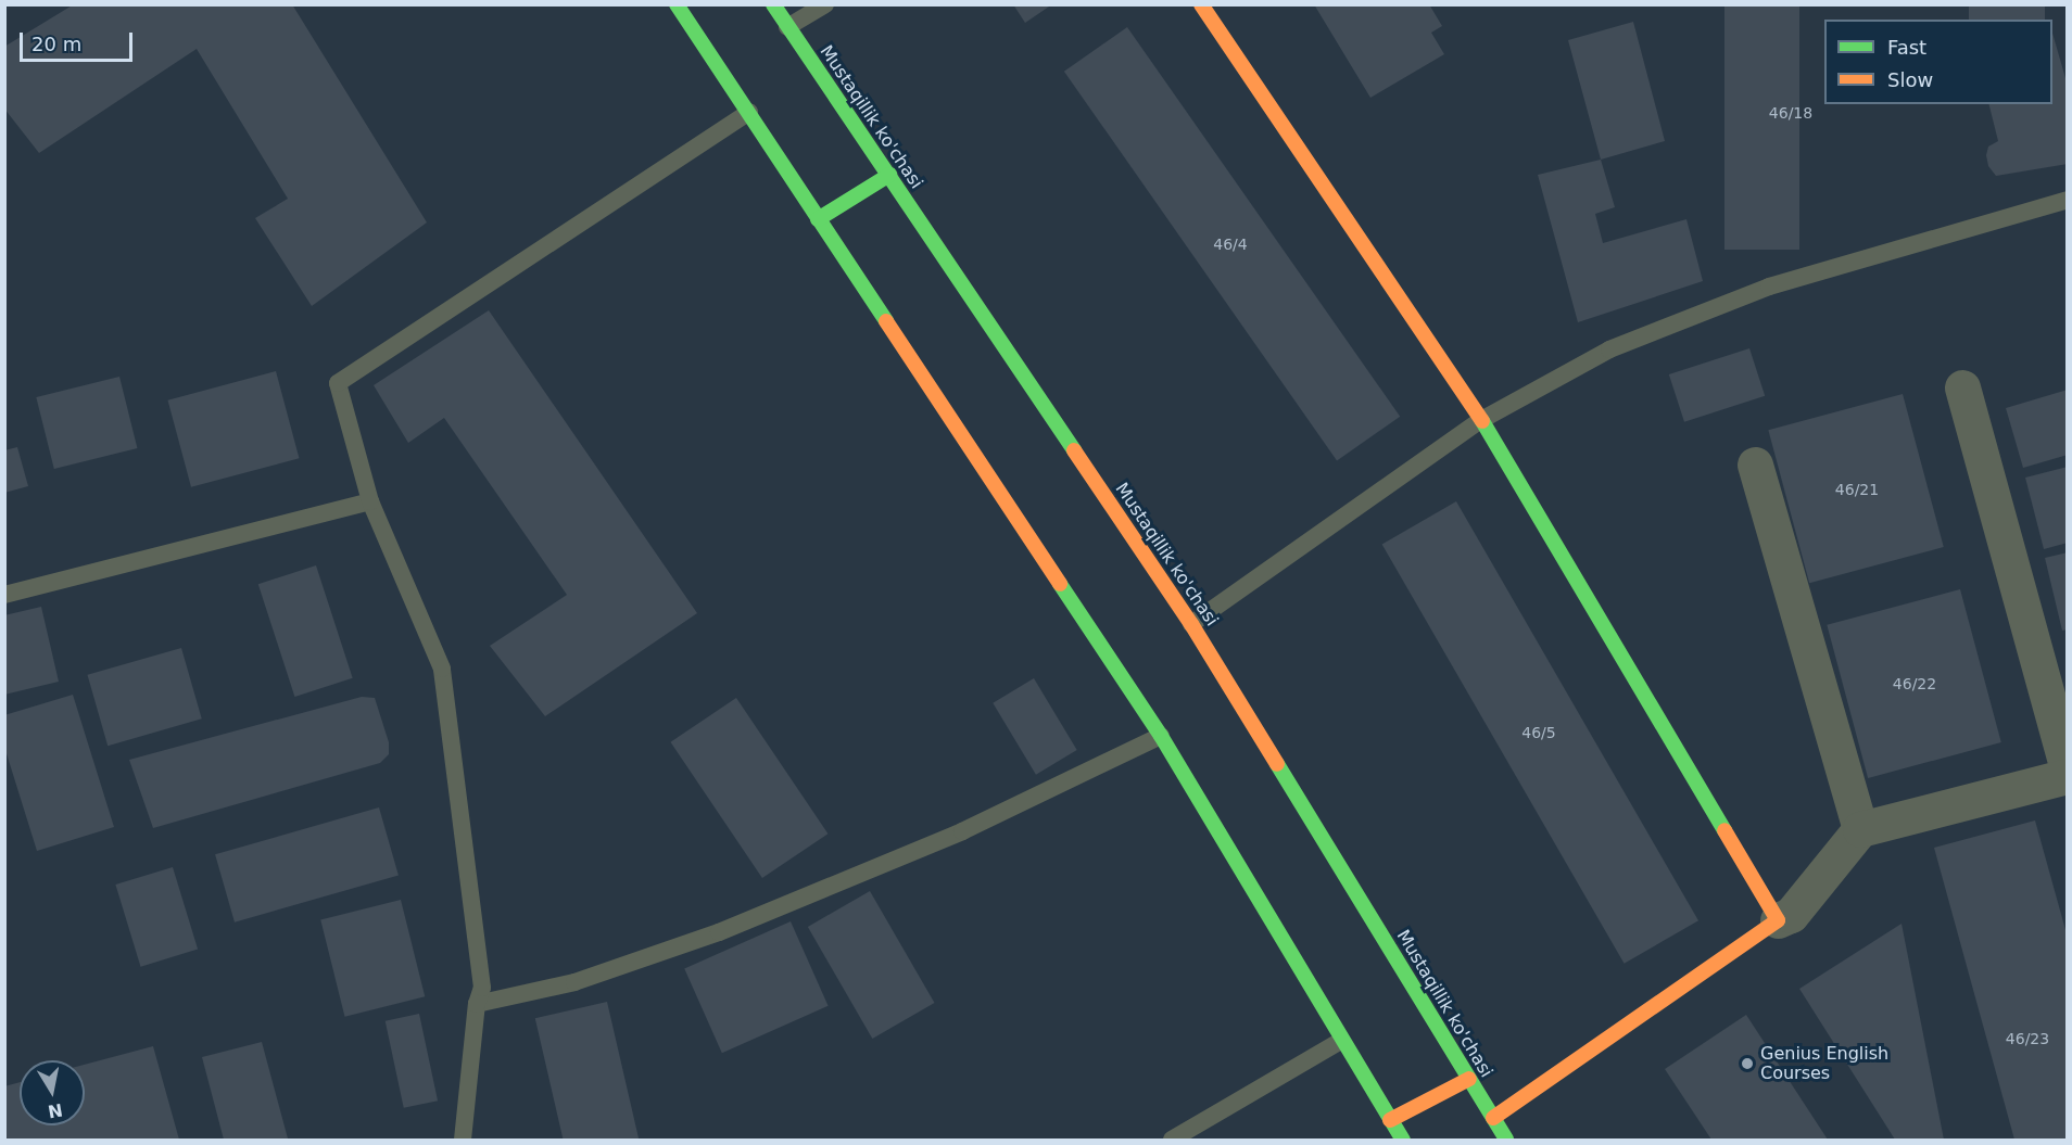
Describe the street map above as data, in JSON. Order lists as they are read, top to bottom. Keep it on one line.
{"streets":{"main road":["Mustaqillik ko'chasi"]},"places":["Genius English Courses"],"house_numbers":["46/18","46/4","46/21","46/22","46/5","46/23"],"legend":["Fast","Slow"],"scale_bar":"20 m","north":"bottom"}
